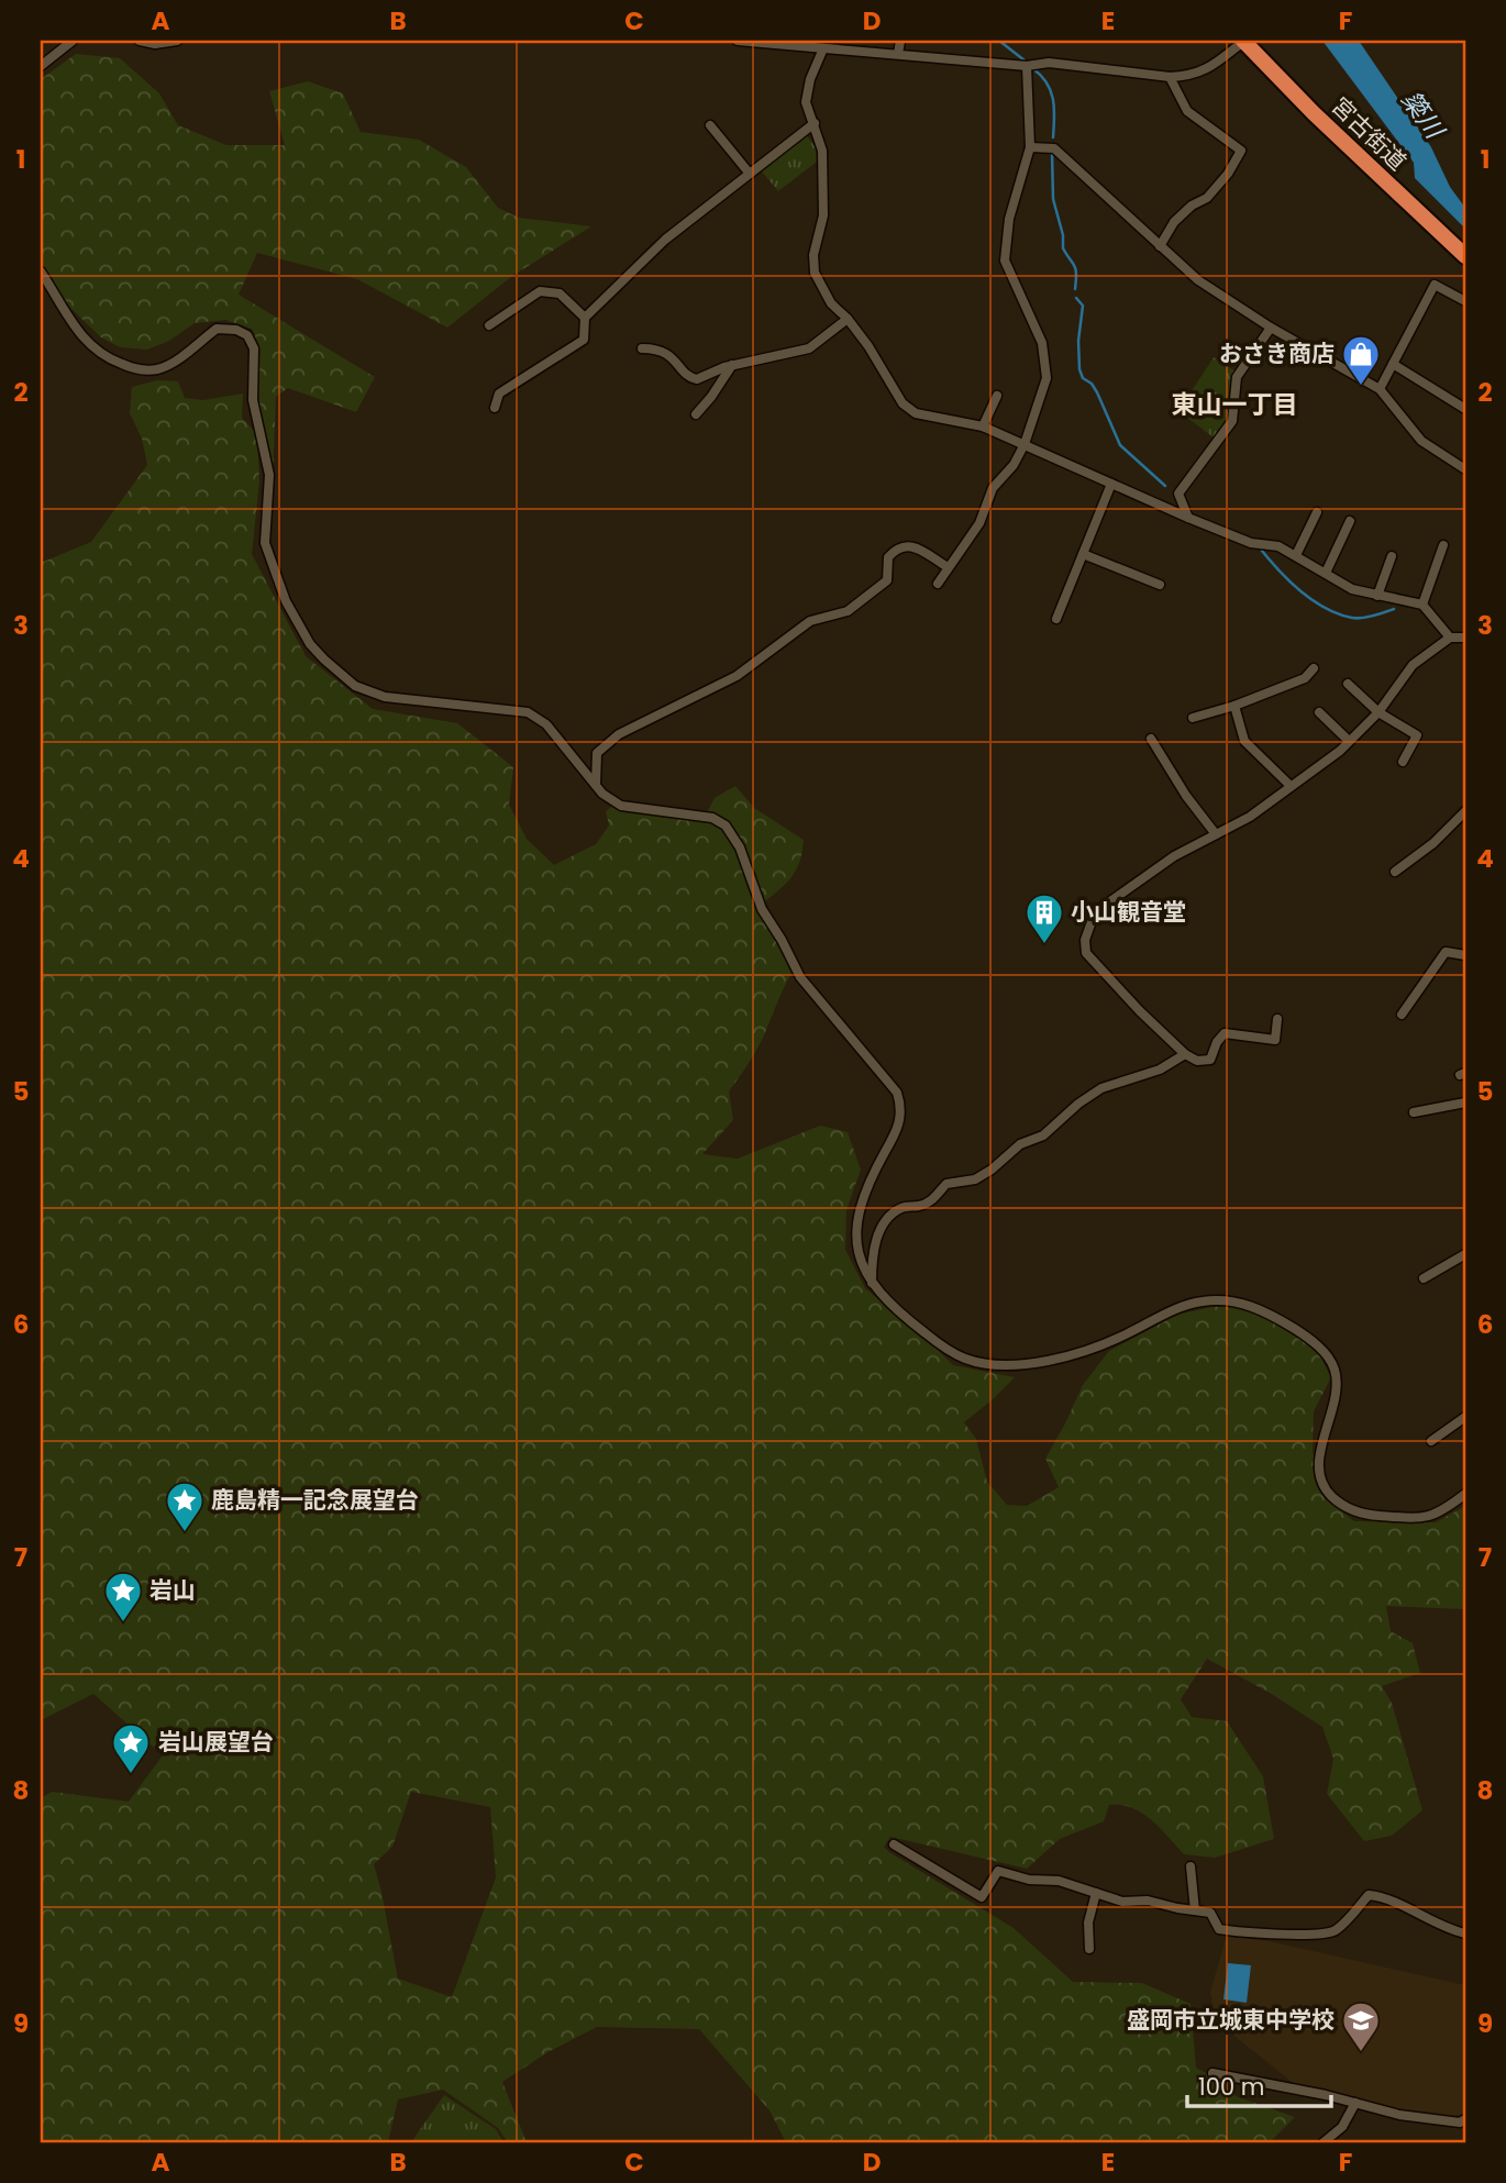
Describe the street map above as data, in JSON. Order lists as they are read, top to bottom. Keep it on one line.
{"streets":{"highway":["宮古街道"]},"districts":["東山一丁目"],"water":["簗川"],"places":{"shop":["おさき商店"],"building":["小山観音堂"],"place":["鹿島精一記念展望台","岩山","岩山展望台"],"school or university":["盛岡市立城東中学校"]},"scale_bar":"100 m","grid":{"columns":["A","B","C","D","E","F"],"rows":["1","2","3","4","5","6","7","8","9"]}}
